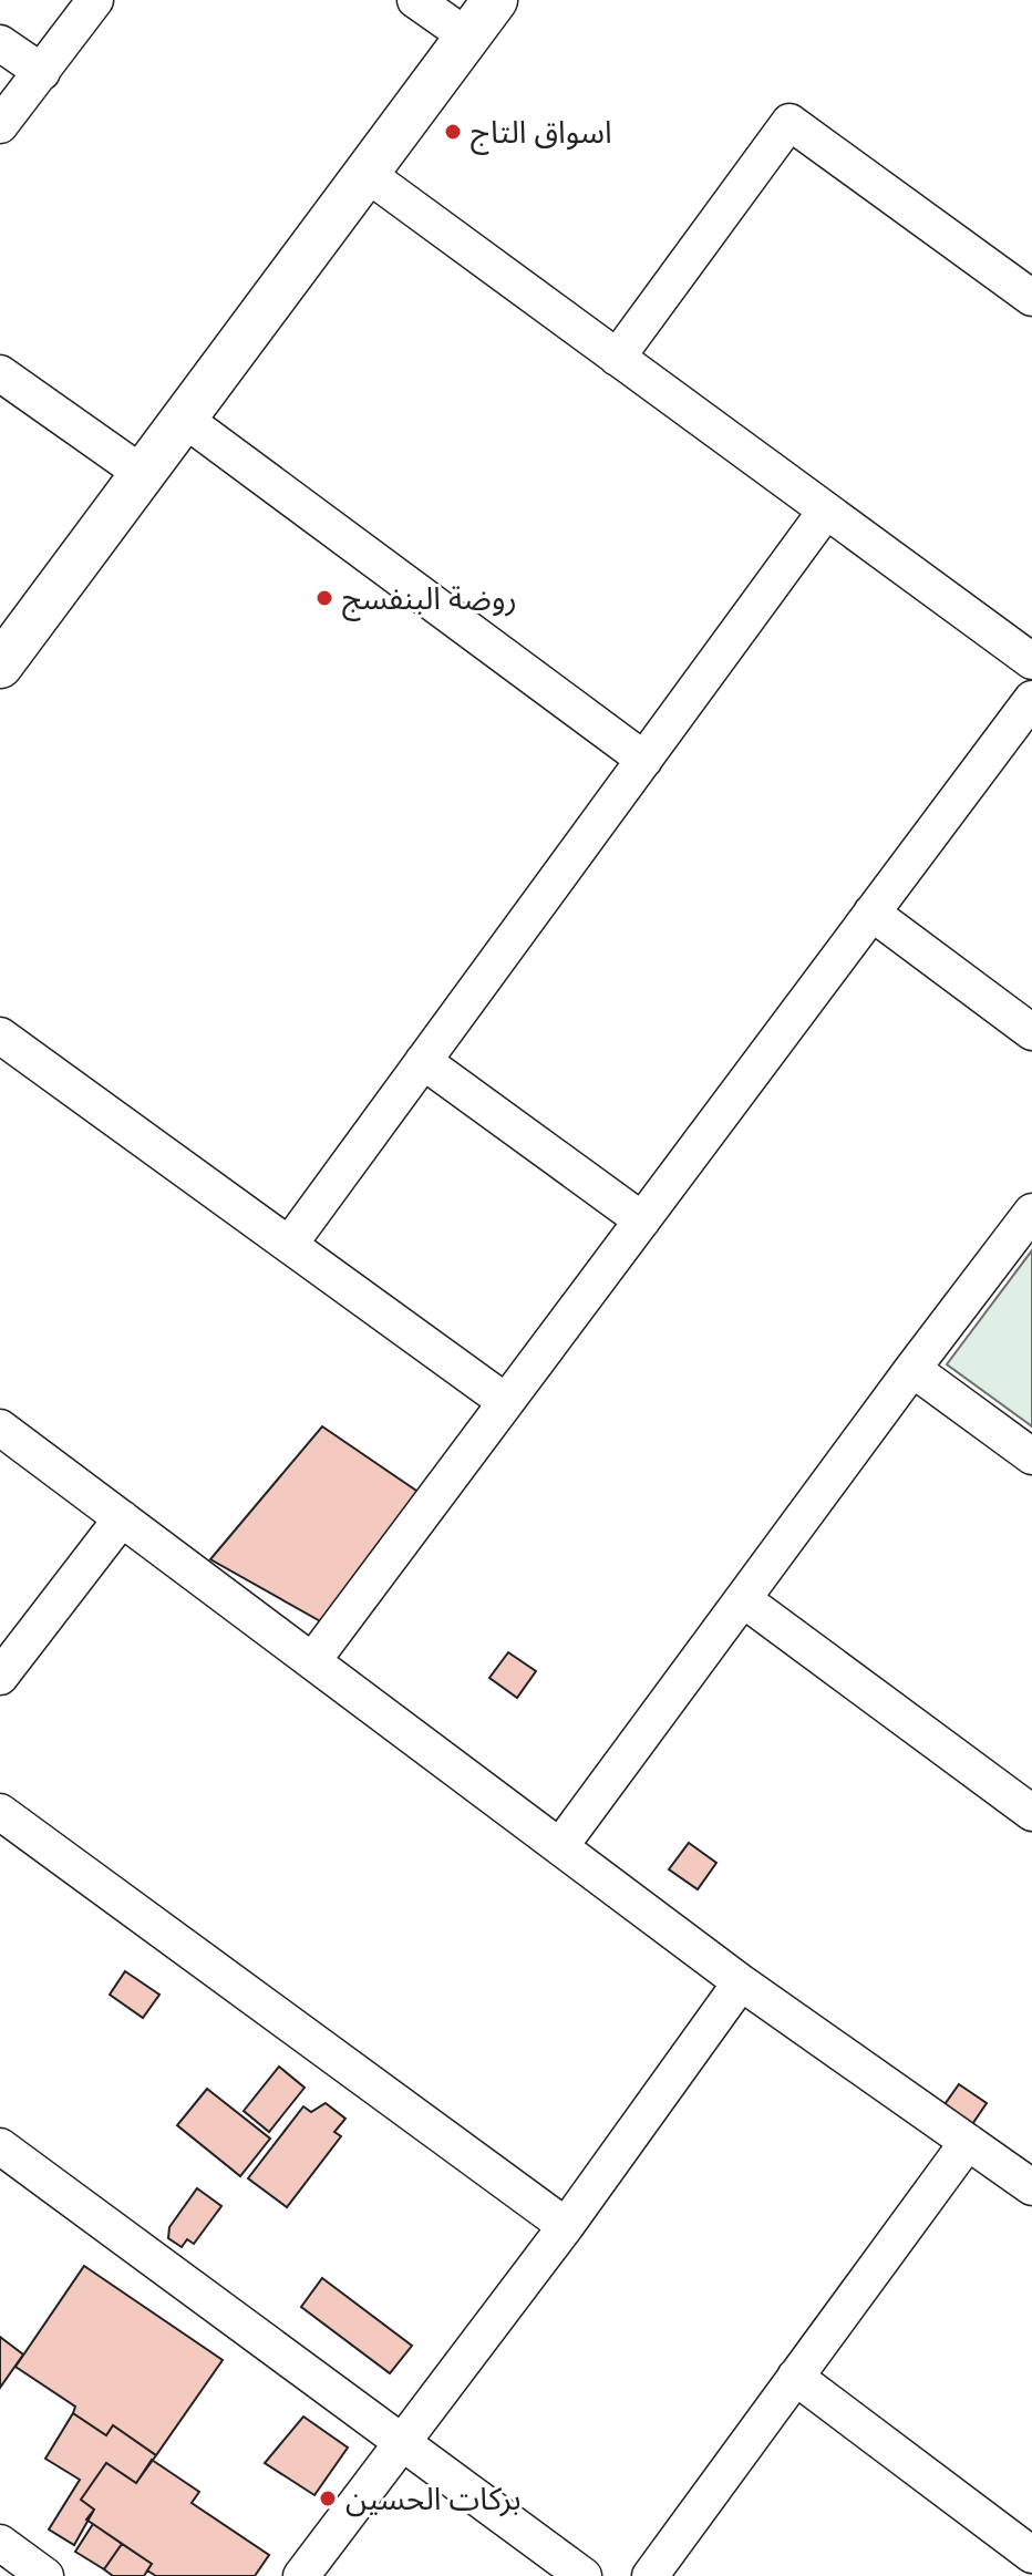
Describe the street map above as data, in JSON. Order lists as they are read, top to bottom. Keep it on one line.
{"places":["اسواق التاج","روضة البنفسج","بركات الحسين"]}
